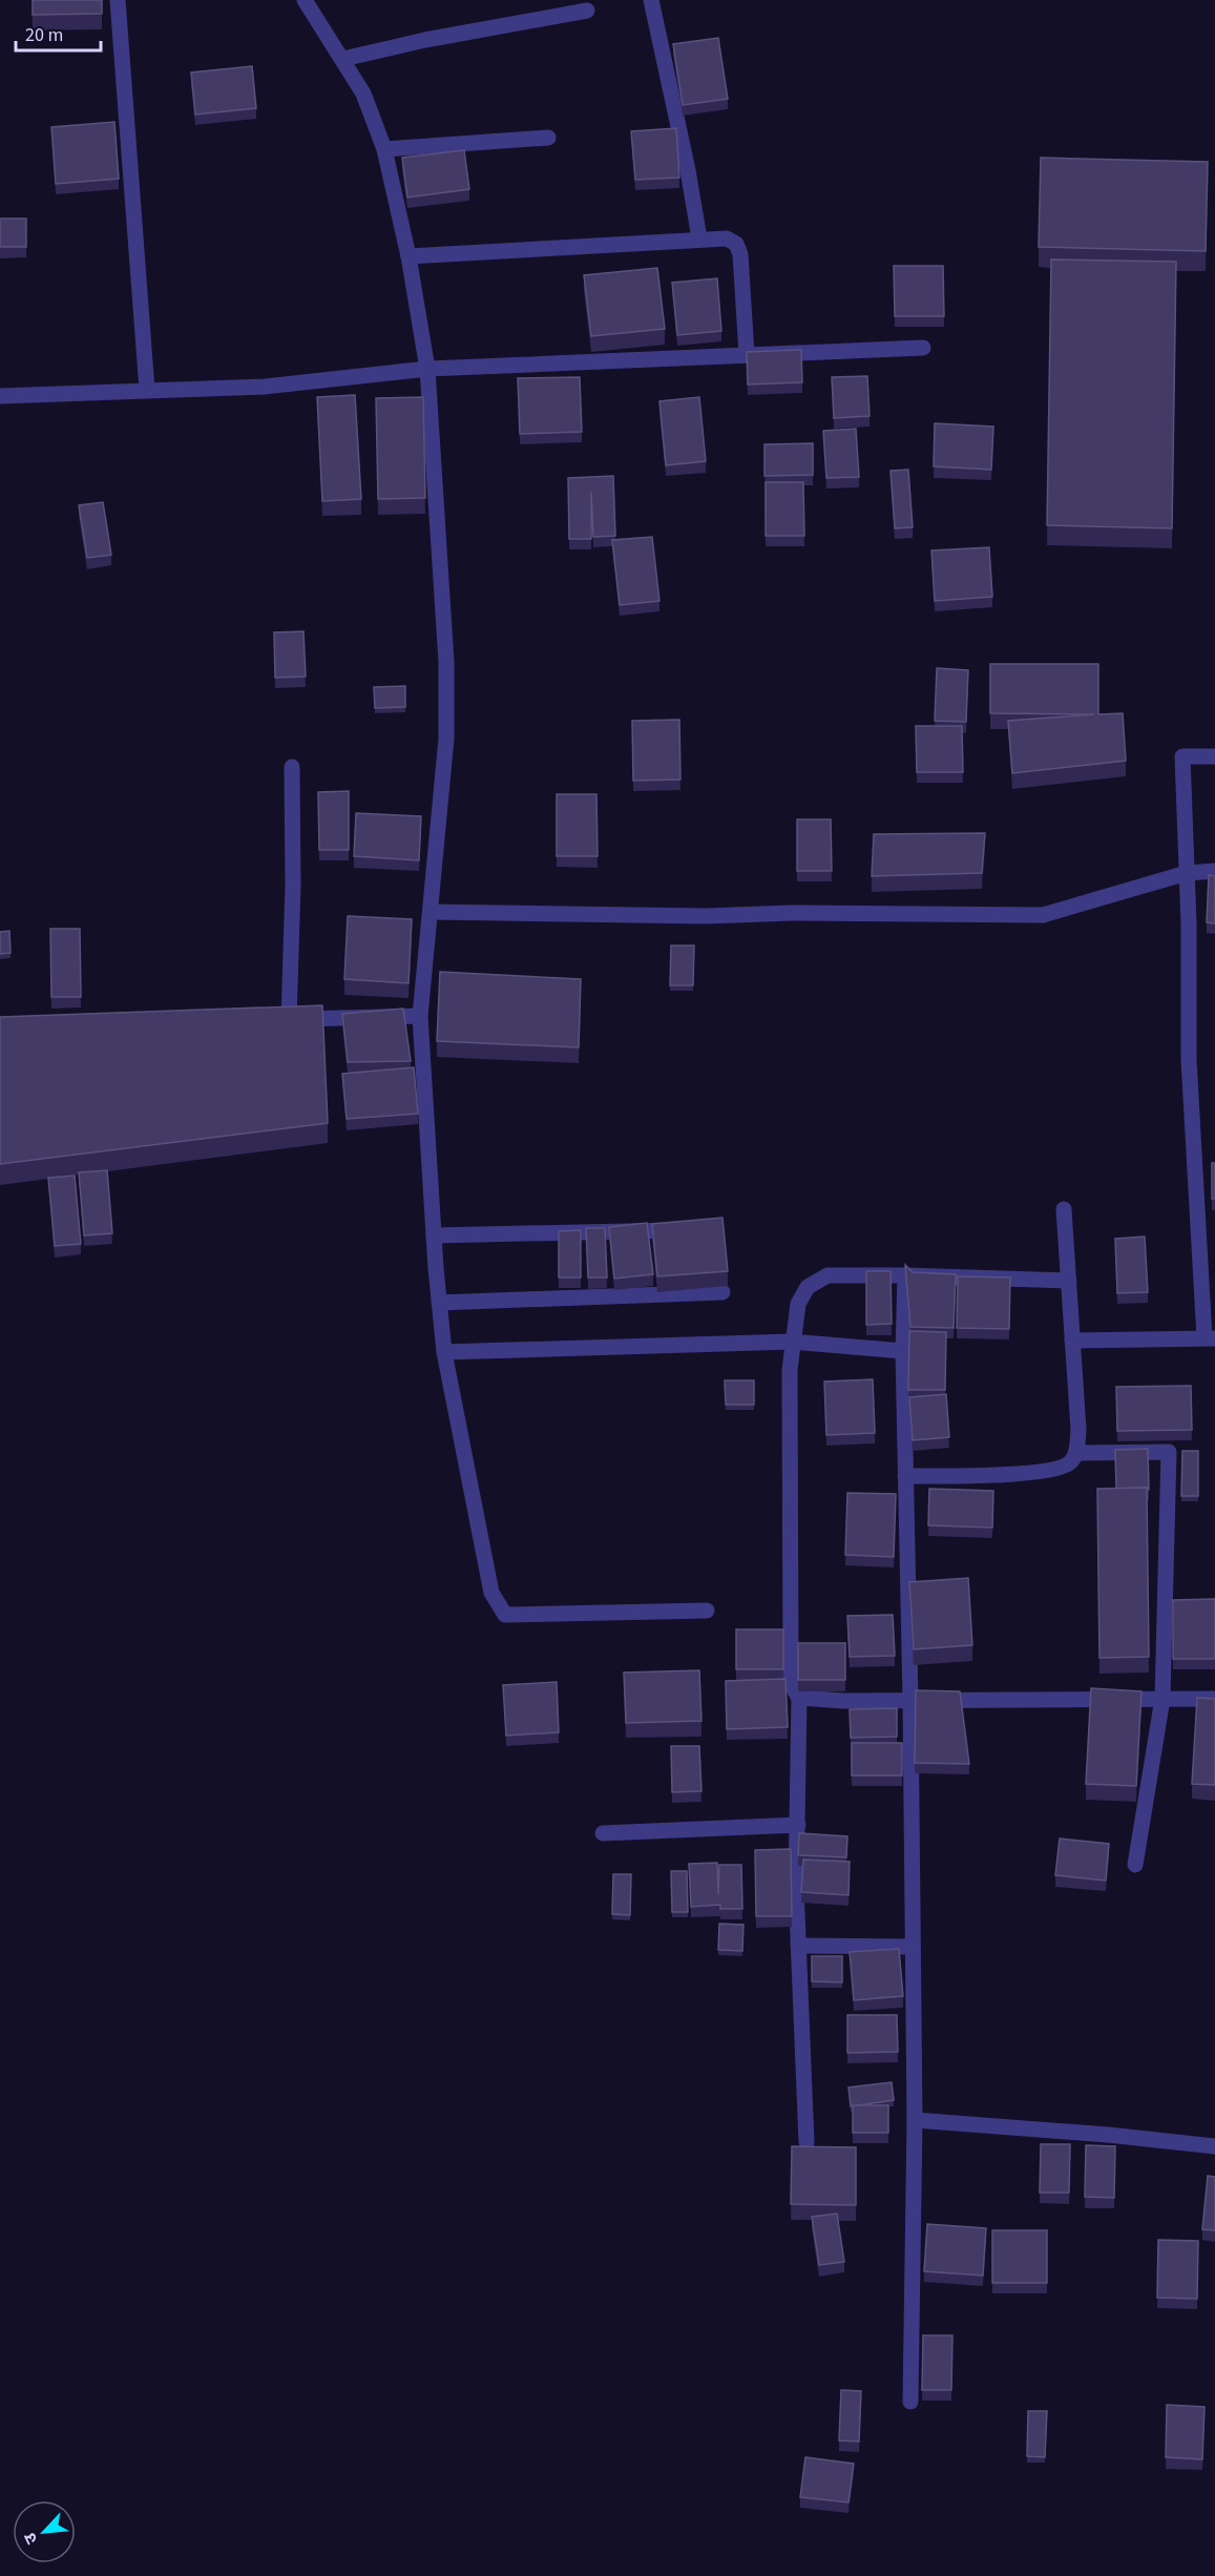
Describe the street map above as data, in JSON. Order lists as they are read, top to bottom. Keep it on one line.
{"scale_bar":"20 m","north":"bottom left"}
